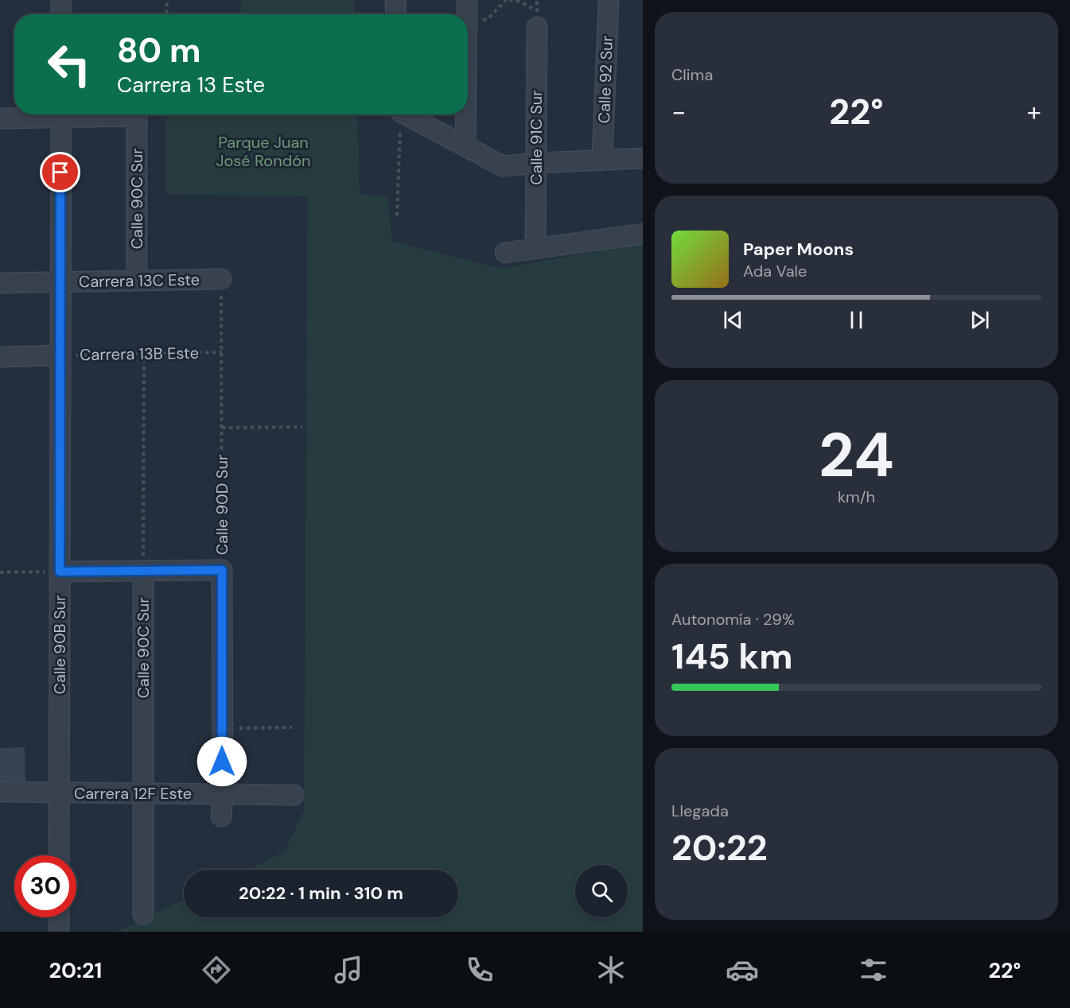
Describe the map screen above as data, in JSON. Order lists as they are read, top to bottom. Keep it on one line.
{"streets":{"street":["Calle 92 Sur","Calle 91C Sur","Calle 90C Sur","Carrera 13C Este","Carrera 13B Este","Calle 90D Sur","Calle 90B Sur","Carrera 12F Este"]},"crossings":[["Calle 90C Sur","Carrera 13C Este"],["Calle 90C Sur","Carrera 12F Este"],["Carrera 13C Este","Calle 90D Sur"],["Carrera 13C Este","Calle 90B Sur"],["Carrera 13B Este","Calle 90D Sur"],["Carrera 13B Este","Calle 90B Sur"],["Calle 90D Sur","Carrera 12F Este"],["Calle 90B Sur","Carrera 12F Este"]],"parks":["Parque Juan José Rondón"],"page":{"tile":["Clima",["24","km/h"],["Autonomía · 29%","145 km"],["Llegada","20:22"]],"turn":["80 m","Carrera 13 Este"],"heat":["−","22°","+"],"song":["Paper Moons","Ada Vale"],"limit":"30","trip":"20:22 · 1 min · 310 m","tabs":["20:21","22°"]}}
